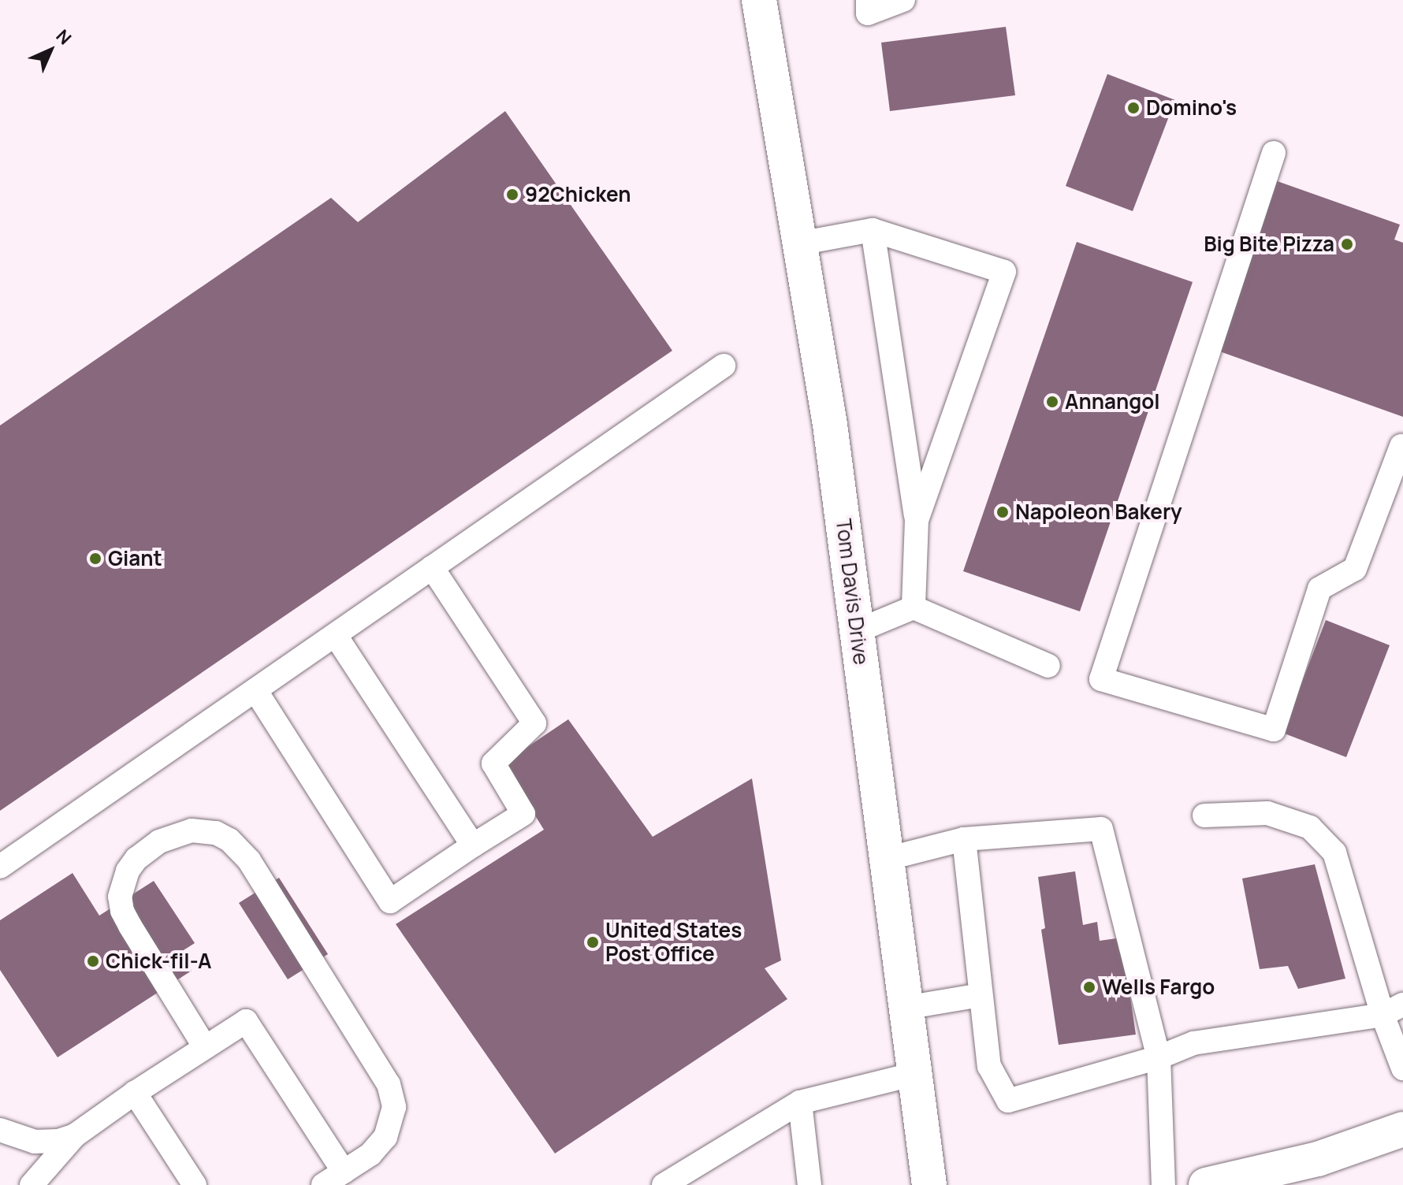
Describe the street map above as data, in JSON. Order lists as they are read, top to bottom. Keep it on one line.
{"streets":{"street":["Tom Davis Drive"]},"places":["Domino's","92Chicken","Big Bite Pizza","Annangol","Napoleon Bakery","Giant","United States Post Office","Chick-fil-A","Wells Fargo"],"north":"top right"}
